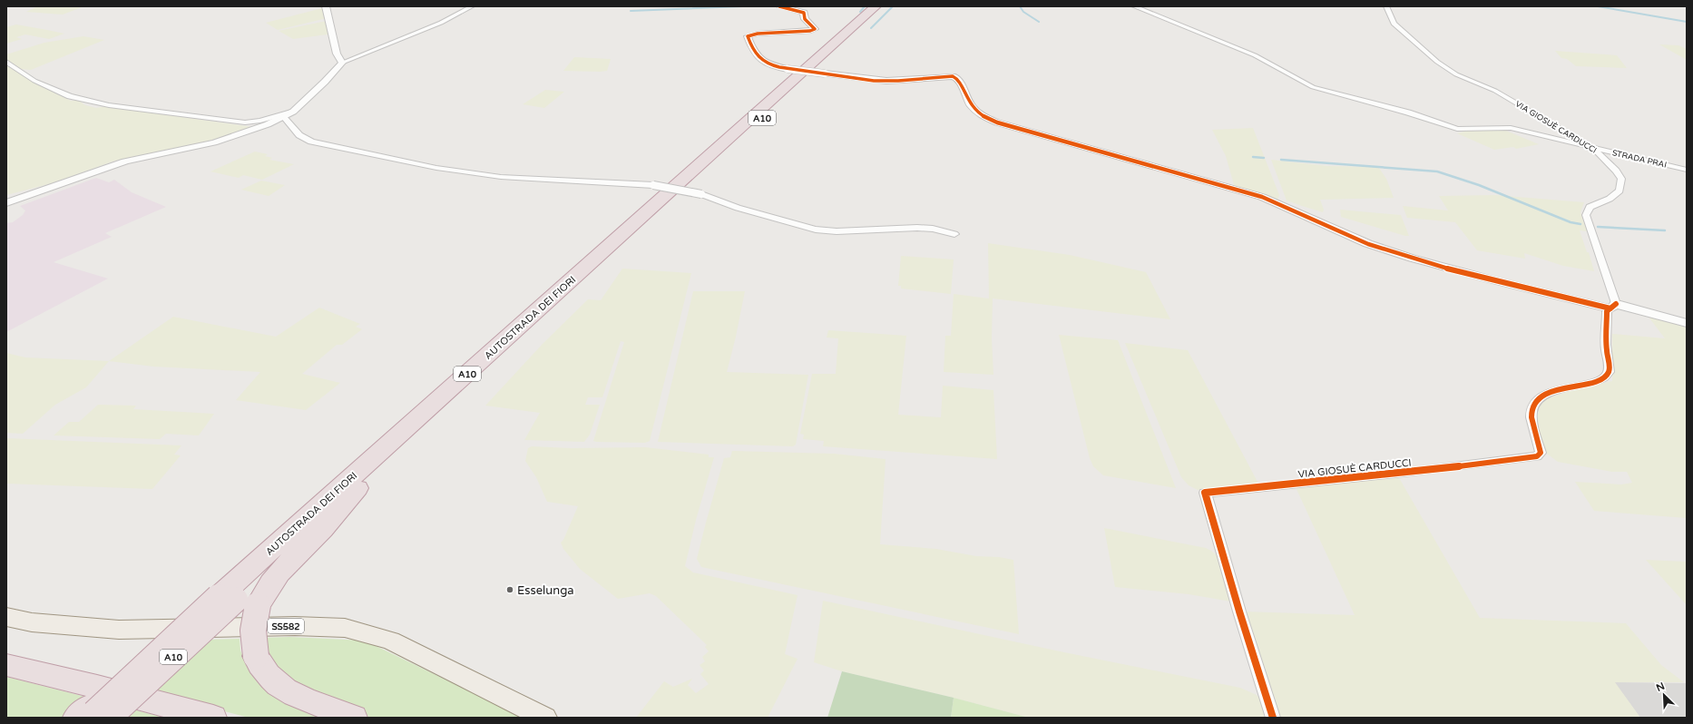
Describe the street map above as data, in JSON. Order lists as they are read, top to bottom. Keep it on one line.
{"streets":{"highway":["A10","AUTOSTRADA DEI FIORI"],"main road":["SS582"],"street":["VIA GIOSUÈ CARDUCCI","STRADA PRAI"]},"crossings":[["VIA GIOSUÈ CARDUCCI","STRADA PRAI"]],"places":["Esselunga"],"north":"top left"}
